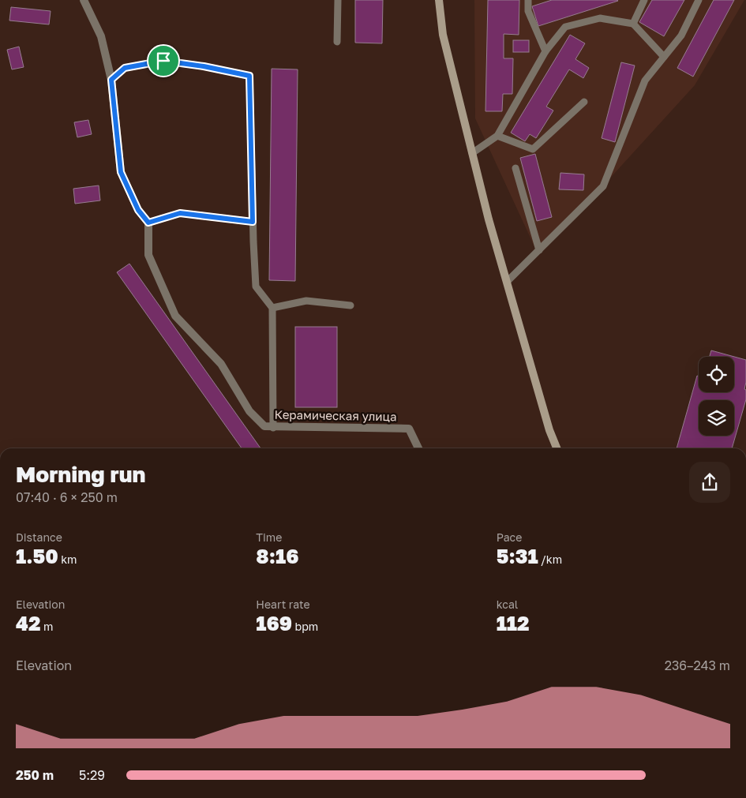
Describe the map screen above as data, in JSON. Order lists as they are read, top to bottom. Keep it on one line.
{"streets":{"street":["Керамическая улица"]},"page":{"heading":["Morning run","07:40 · 6 × 250 m"],"stats":[["Distance","1.50 km"],["Time","8:16"],["Pace","5:31 /km"],["Elevation","42 m"],["Heart rate","169 bpm"],["kcal","112"]],"chart":["Elevation","236–243 m"],"list":[{"name":"250 m","note":"5:29"}]}}
